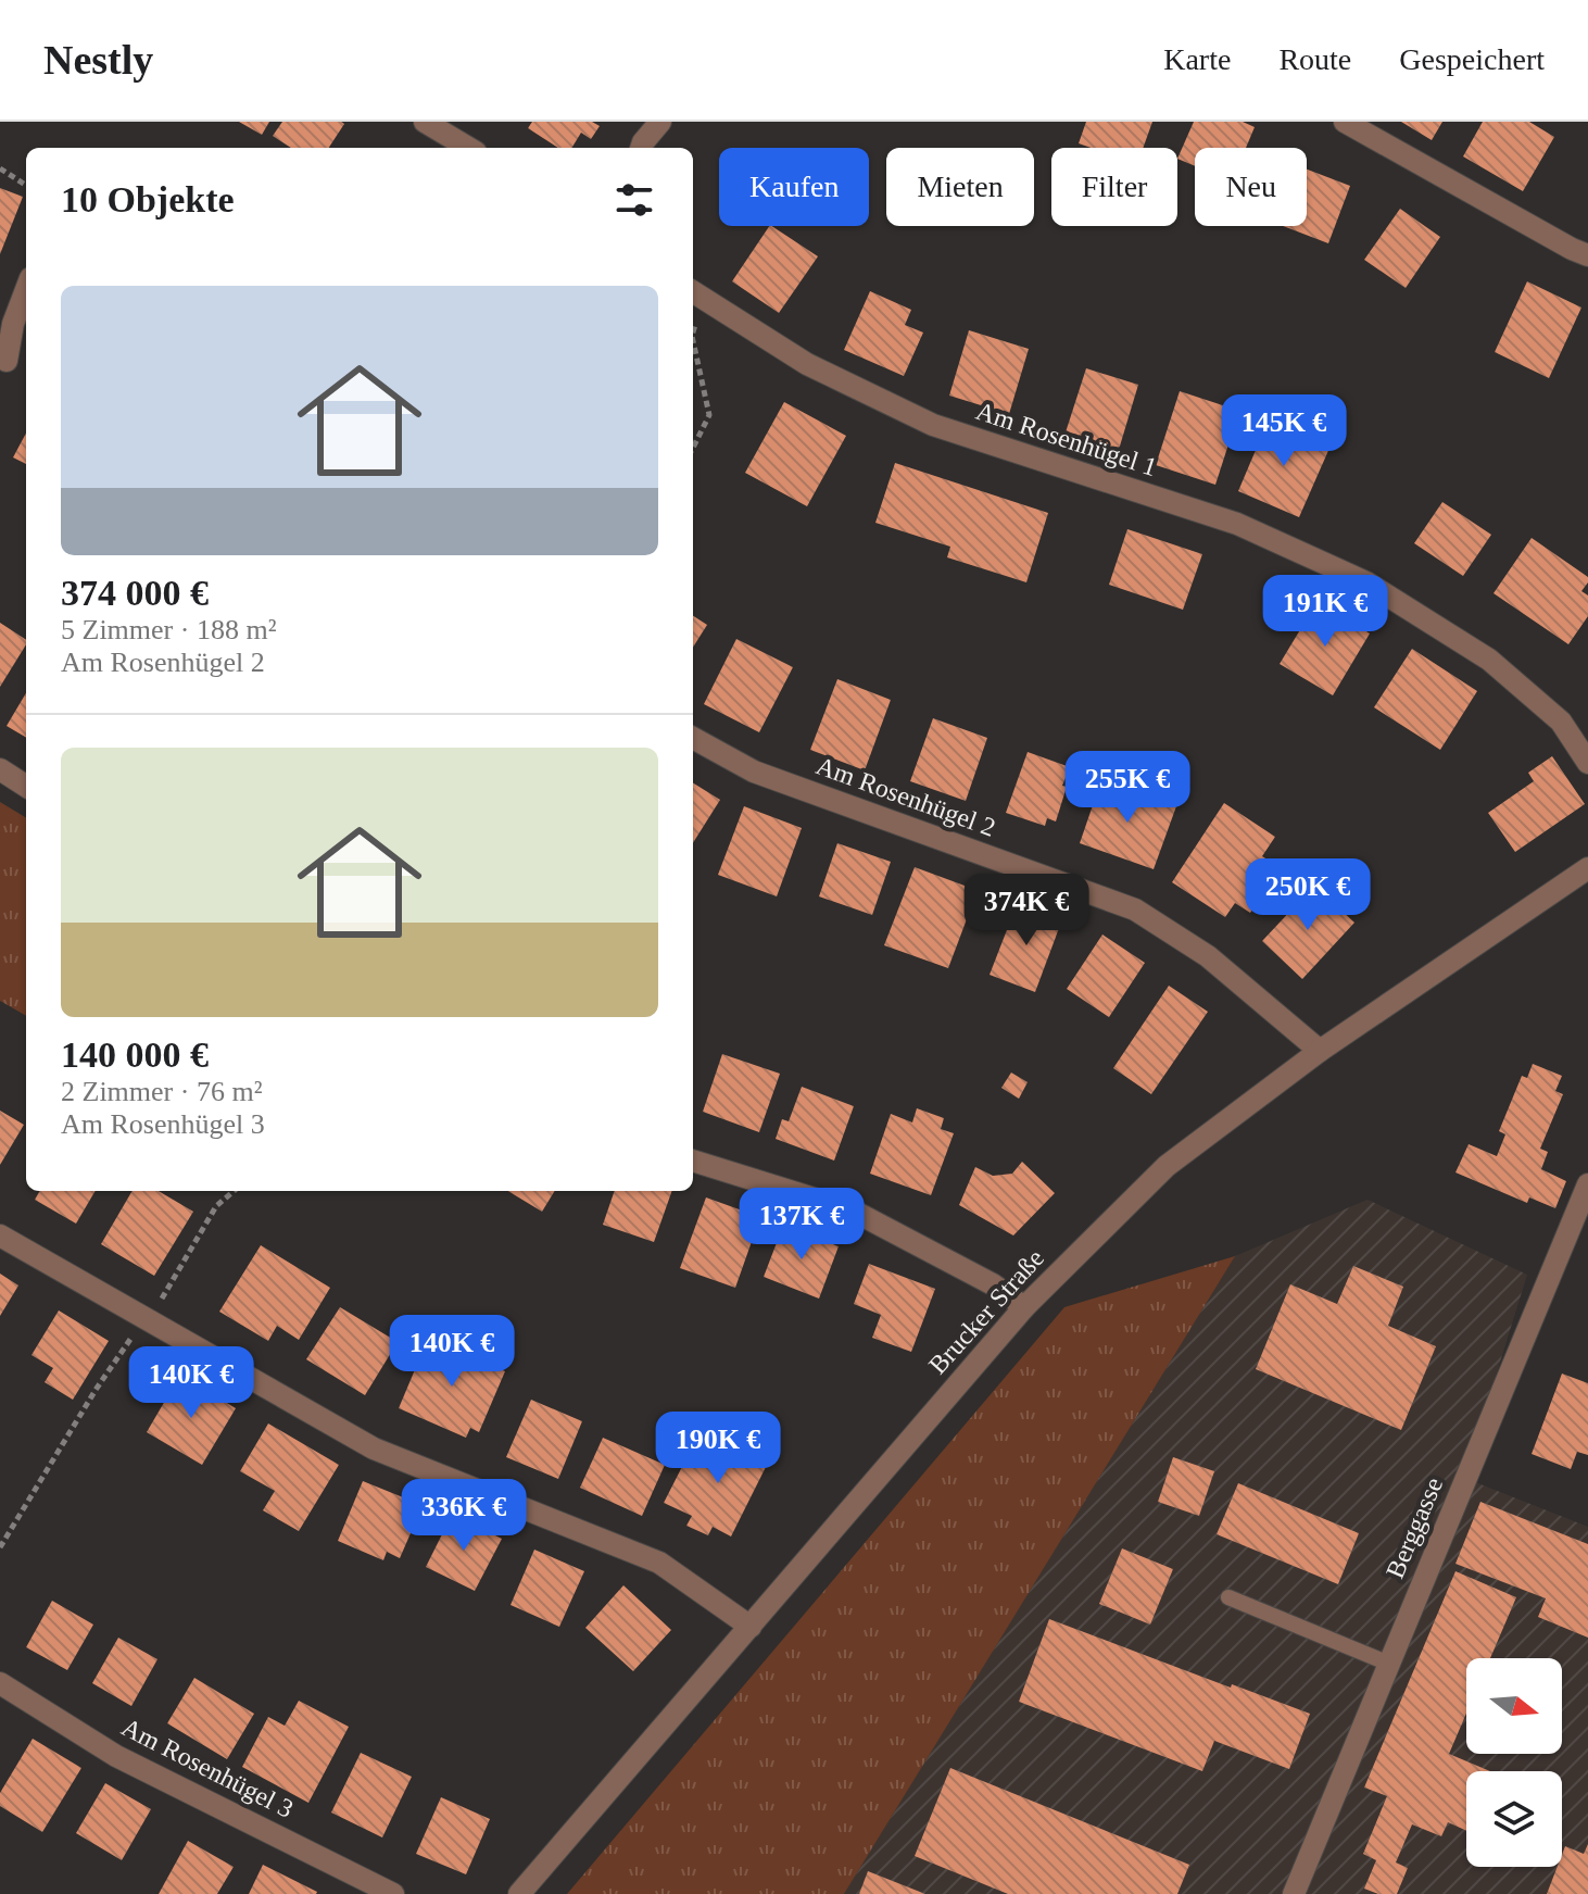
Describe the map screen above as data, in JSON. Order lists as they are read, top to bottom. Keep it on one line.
{"streets":{"street":["Am Rosenhügel 1","Am Rosenhügel 2","Brucker Straße","Berggasse","Am Rosenhügel 3"]},"crossings":[["Am Rosenhügel 2","Brucker Straße"]],"north":"right","page":{"header":"Nestly","nav":["Karte","Route","Gespeichert"],"chip":["Kaufen","Mieten","Filter","Neu"],"heading":"10 Objekte","list":[{"name":"374 000 €","note":"5 Zimmer · 188 m² · Am Rosenhügel 2"},{"name":"140 000 €","note":"2 Zimmer · 76 m² · Am Rosenhügel 3"}],"price":["145K €","191K €","255K €","250K €","374K €","137K €","140K €","140K €","190K €","336K €"]}}
